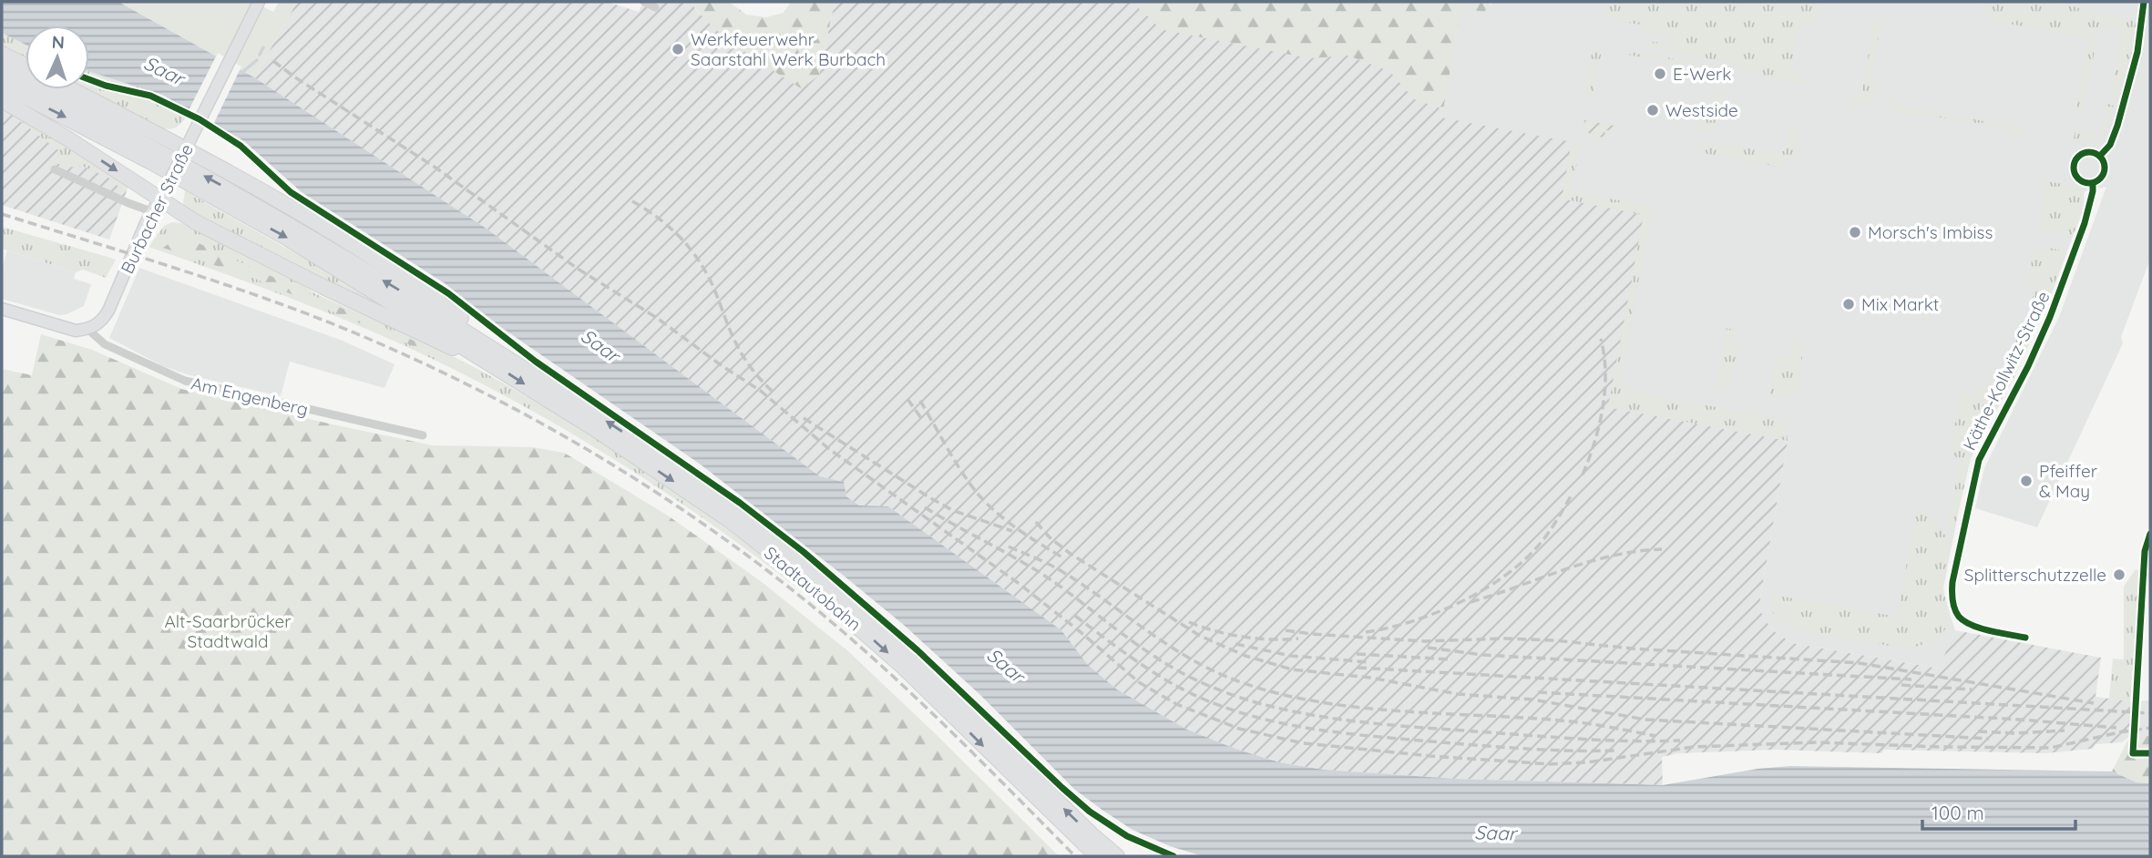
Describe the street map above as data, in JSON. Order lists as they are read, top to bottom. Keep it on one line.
{"streets":{"highway":["Stadtautobahn"],"main road":["Burbacher Straße"],"street":["Käthe-Kollwitz-Straße","Am Engenberg"]},"crossings":[["Burbacher Straße","Am Engenberg"]],"water":["Saar"],"parks":["Alt-Saarbrücker Stadtwald"],"places":["Werkfeuerwehr Saarstahl Werk Burbach","E-Werk","Westside","Morsch's Imbiss","Mix Markt","Pfeiffer & May","Splitterschutzzelle"],"scale_bar":"100 m","north":"top"}
